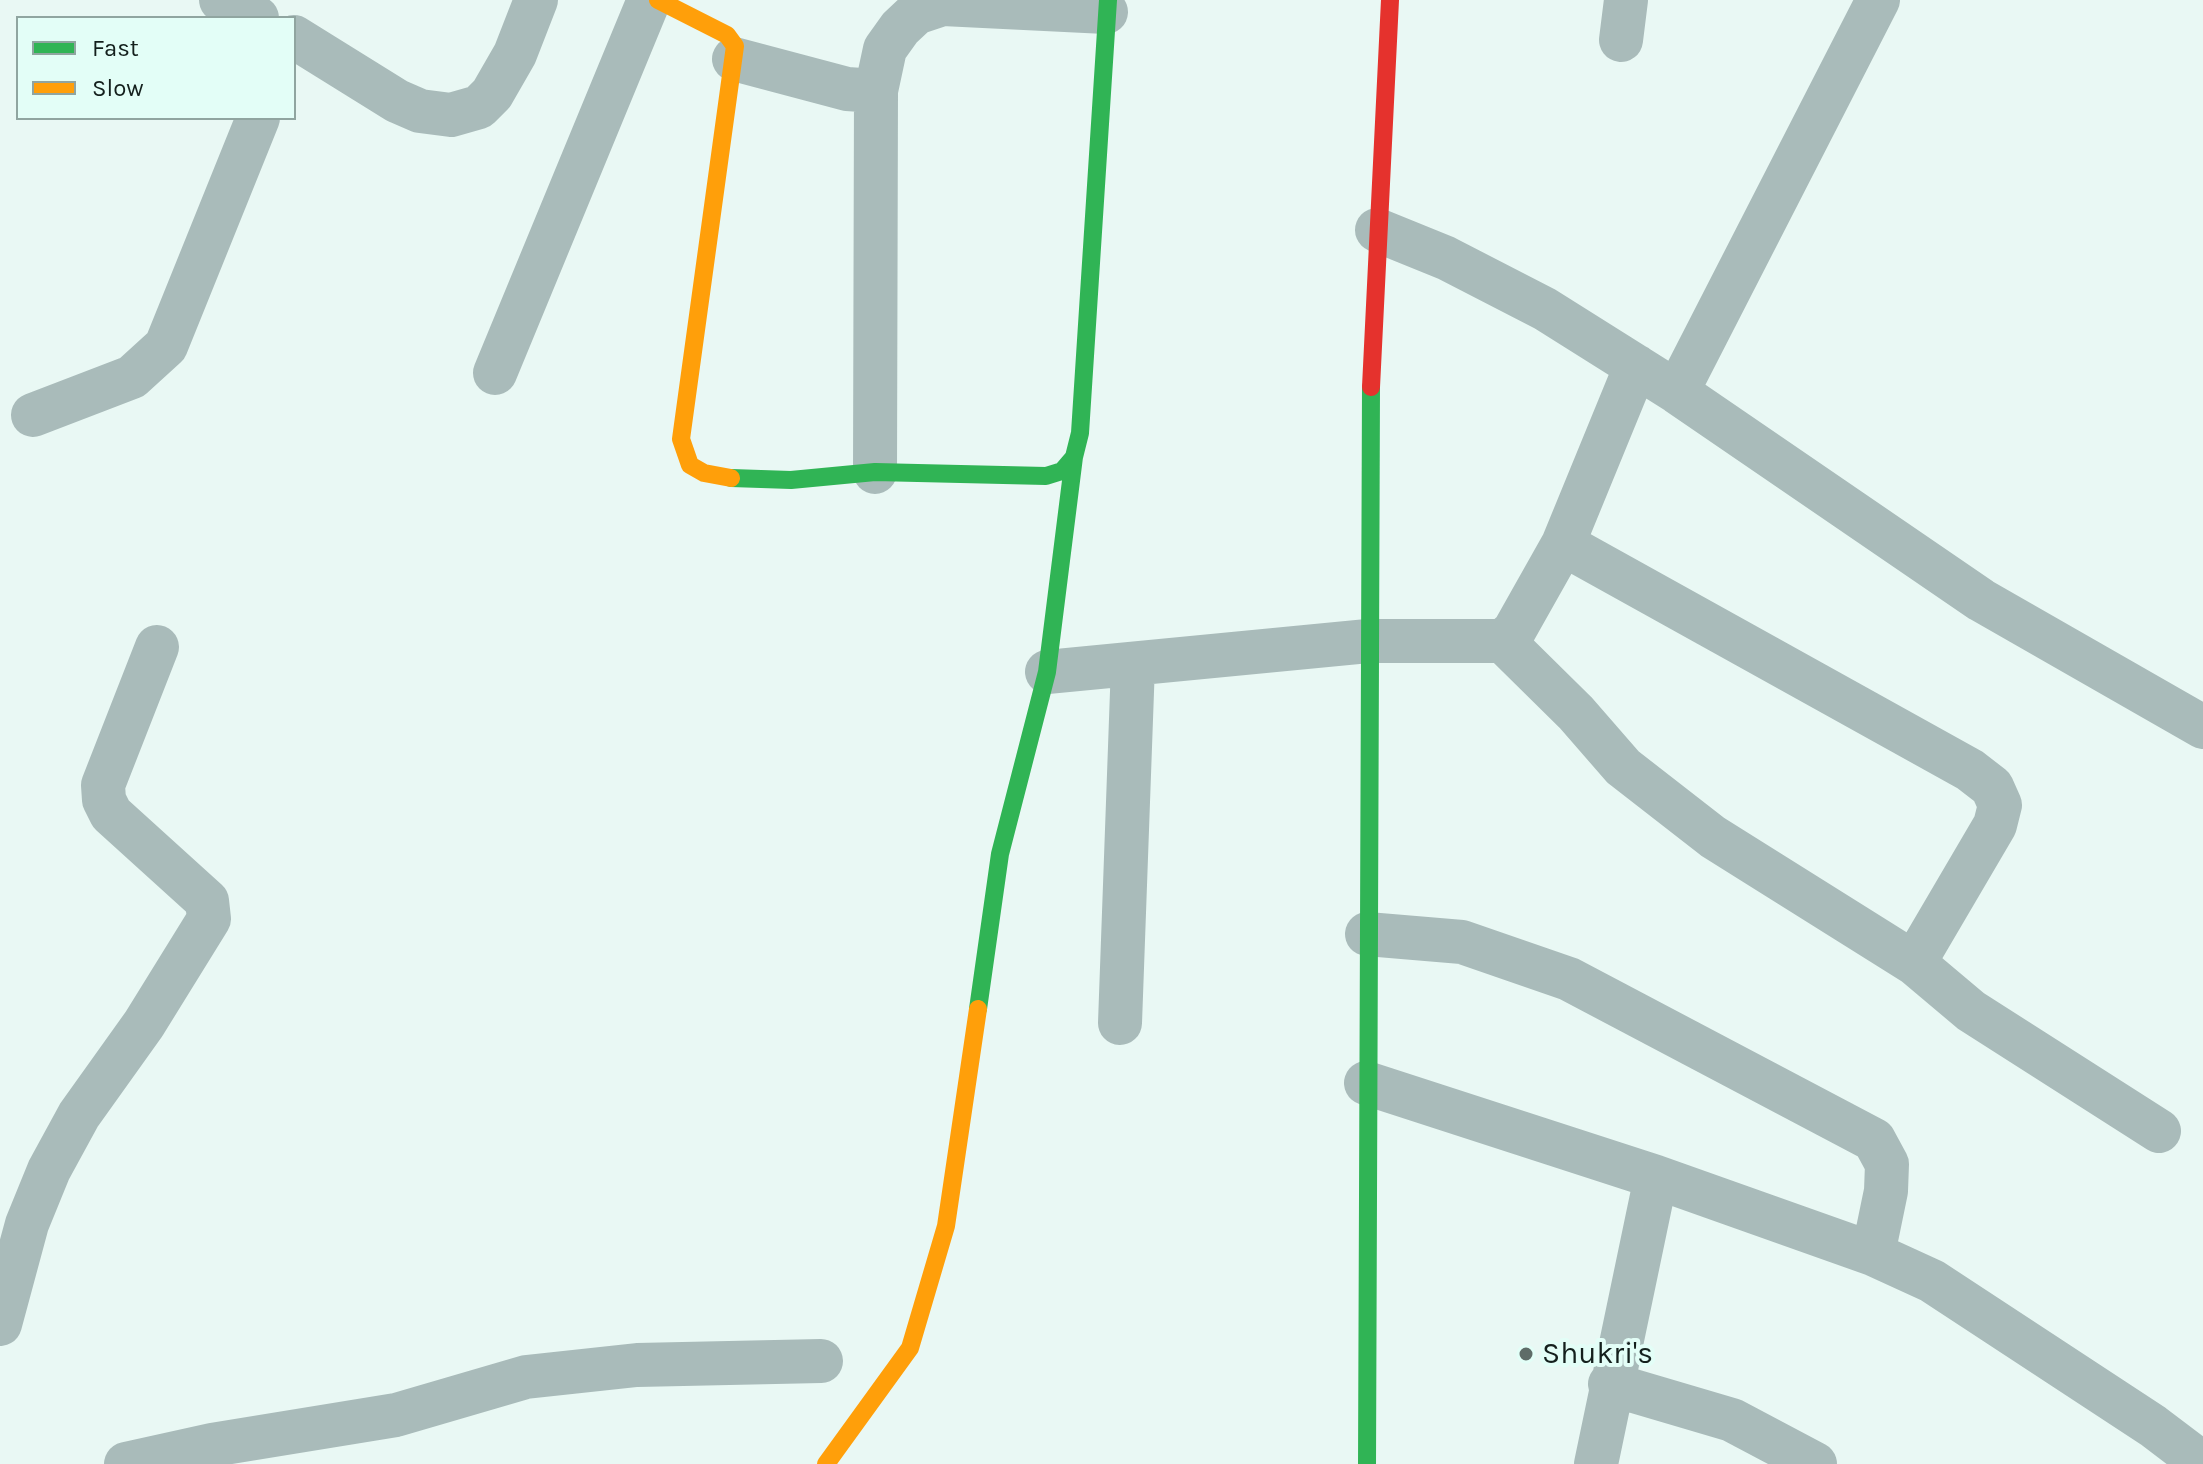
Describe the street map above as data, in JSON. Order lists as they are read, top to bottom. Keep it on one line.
{"places":["Shukri's"],"legend":["Fast","Slow"]}
